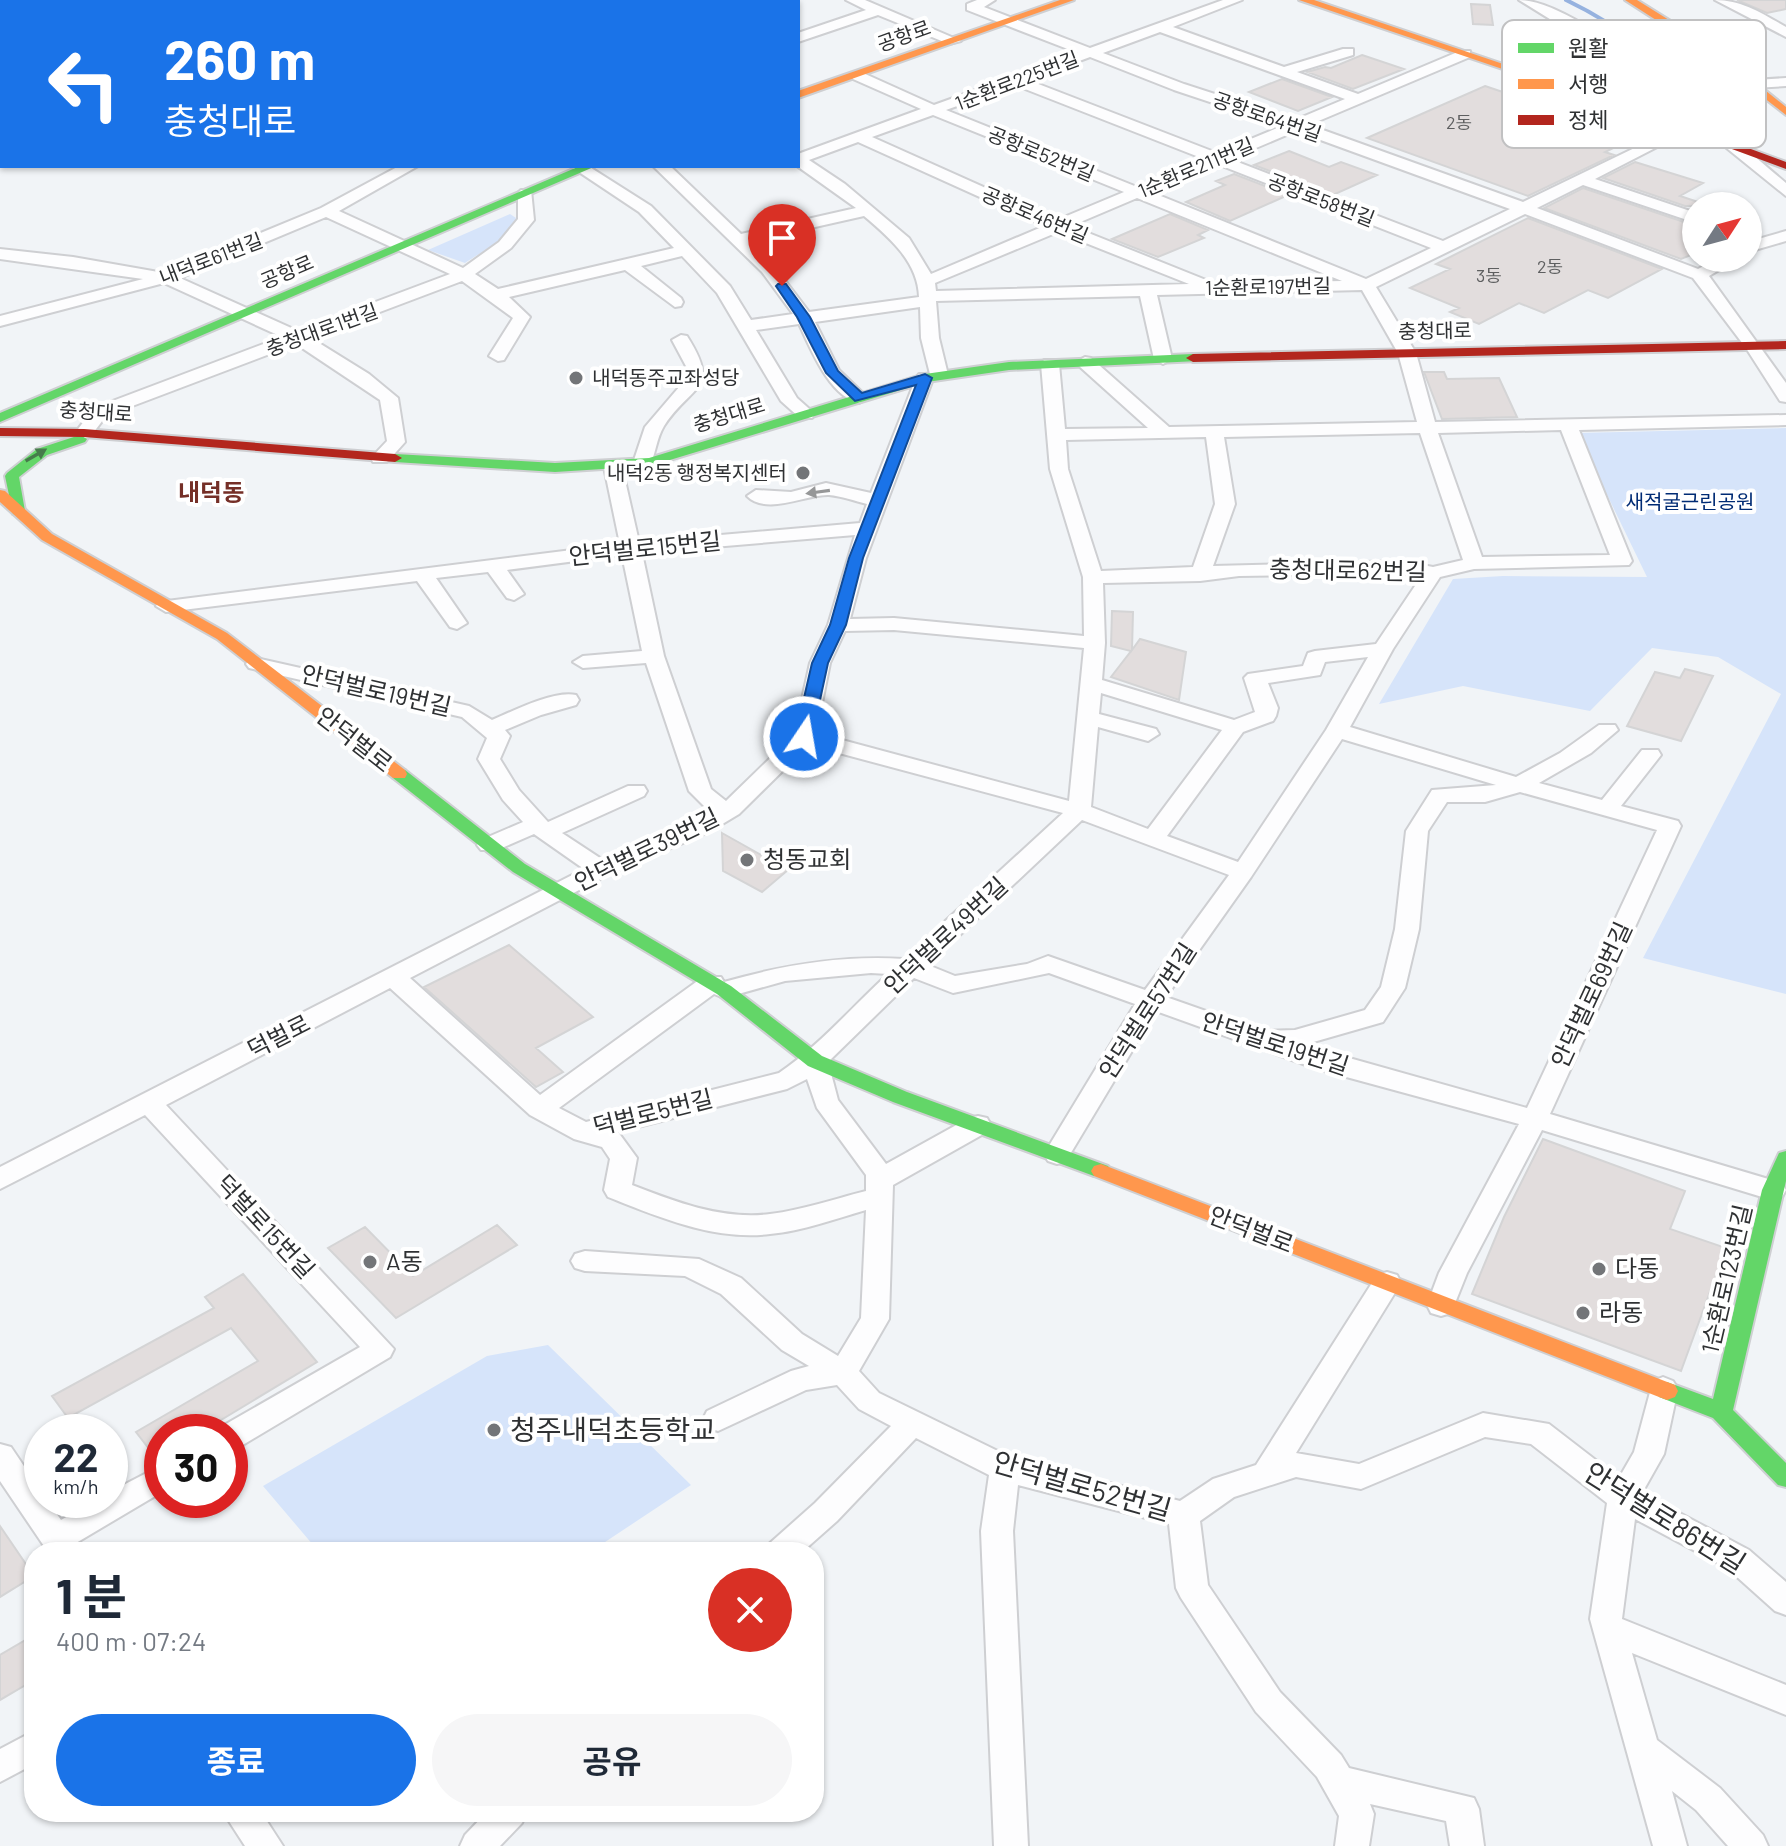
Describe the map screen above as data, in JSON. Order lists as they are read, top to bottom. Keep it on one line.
{"streets":{"street":["공항로","1순환로225번길","공항로64번길","공항로52번길","1순환로211번길","공항로58번길","공항로46번길","내덕로61번길","1순환로197번길","충청대로1번길","충청대로","안덕벌로15번길","충청대로62번길","안덕벌로19번길","안덕벌로","안덕벌로39번길","안덕벌로49번길","안덕벌로69번길","안덕벌로57번길","덕벌로","덕벌로5번길","덕벌로15번길","1순환로123번길","안덕벌로52번길","안덕벌로86번길"]},"crossings":[["공항로","공항로64번길"],["공항로","공항로52번길"],["공항로","충청대로1번길"],["1순환로225번길","공항로64번길"],["1순환로225번길","공항로52번길"],["1순환로225번길","공항로58번길"],["1순환로225번길","공항로46번길"],["공항로64번길","1순환로211번길"],["공항로64번길","1순환로197번길"],["공항로52번길","1순환로211번길"],["공항로52번길","1순환로197번길"],["1순환로211번길","공항로58번길"],["1순환로211번길","공항로46번길"],["1순환로211번길","1순환로197번길"],["공항로58번길","1순환로197번길"],["공항로46번길","1순환로197번길"],["충청대로1번길","충청대로"],["안덕벌로15번길","안덕벌로"],["충청대로62번길","안덕벌로57번길"],["안덕벌로19번길","안덕벌로"],["안덕벌로19번길","안덕벌로49번길"],["안덕벌로19번길","안덕벌로69번길"],["안덕벌로19번길","안덕벌로57번길"],["안덕벌로19번길","1순환로123번길"],["안덕벌로","안덕벌로39번길"],["안덕벌로","안덕벌로49번길"],["안덕벌로","안덕벌로69번길"],["안덕벌로","안덕벌로57번길"],["안덕벌로","덕벌로"],["안덕벌로","덕벌로5번길"],["안덕벌로","1순환로123번길"],["안덕벌로39번길","덕벌로"],["안덕벌로49번길","덕벌로5번길"],["안덕벌로69번길","안덕벌로57번길"],["덕벌로","덕벌로5번길"],["덕벌로","덕벌로15번길"],["안덕벌로52번길","안덕벌로86번길"]],"districts":["내덕동"],"parks":["새적굴근린공원"],"places":["내덕동주교좌성당","내덕2동 행정복지센터","청동교회","A동","다동","라동","청주내덕초등학교"],"house_numbers":["2동","2동","3동"],"legend":["원활","서행","정체"],"north":"top right","page":{"turn":["260 m","충청대로"],"speed":"22 km/h","limit":"30","heading":["1 분","400 m · 07:24"],"buttons":["종료","공유"]}}
